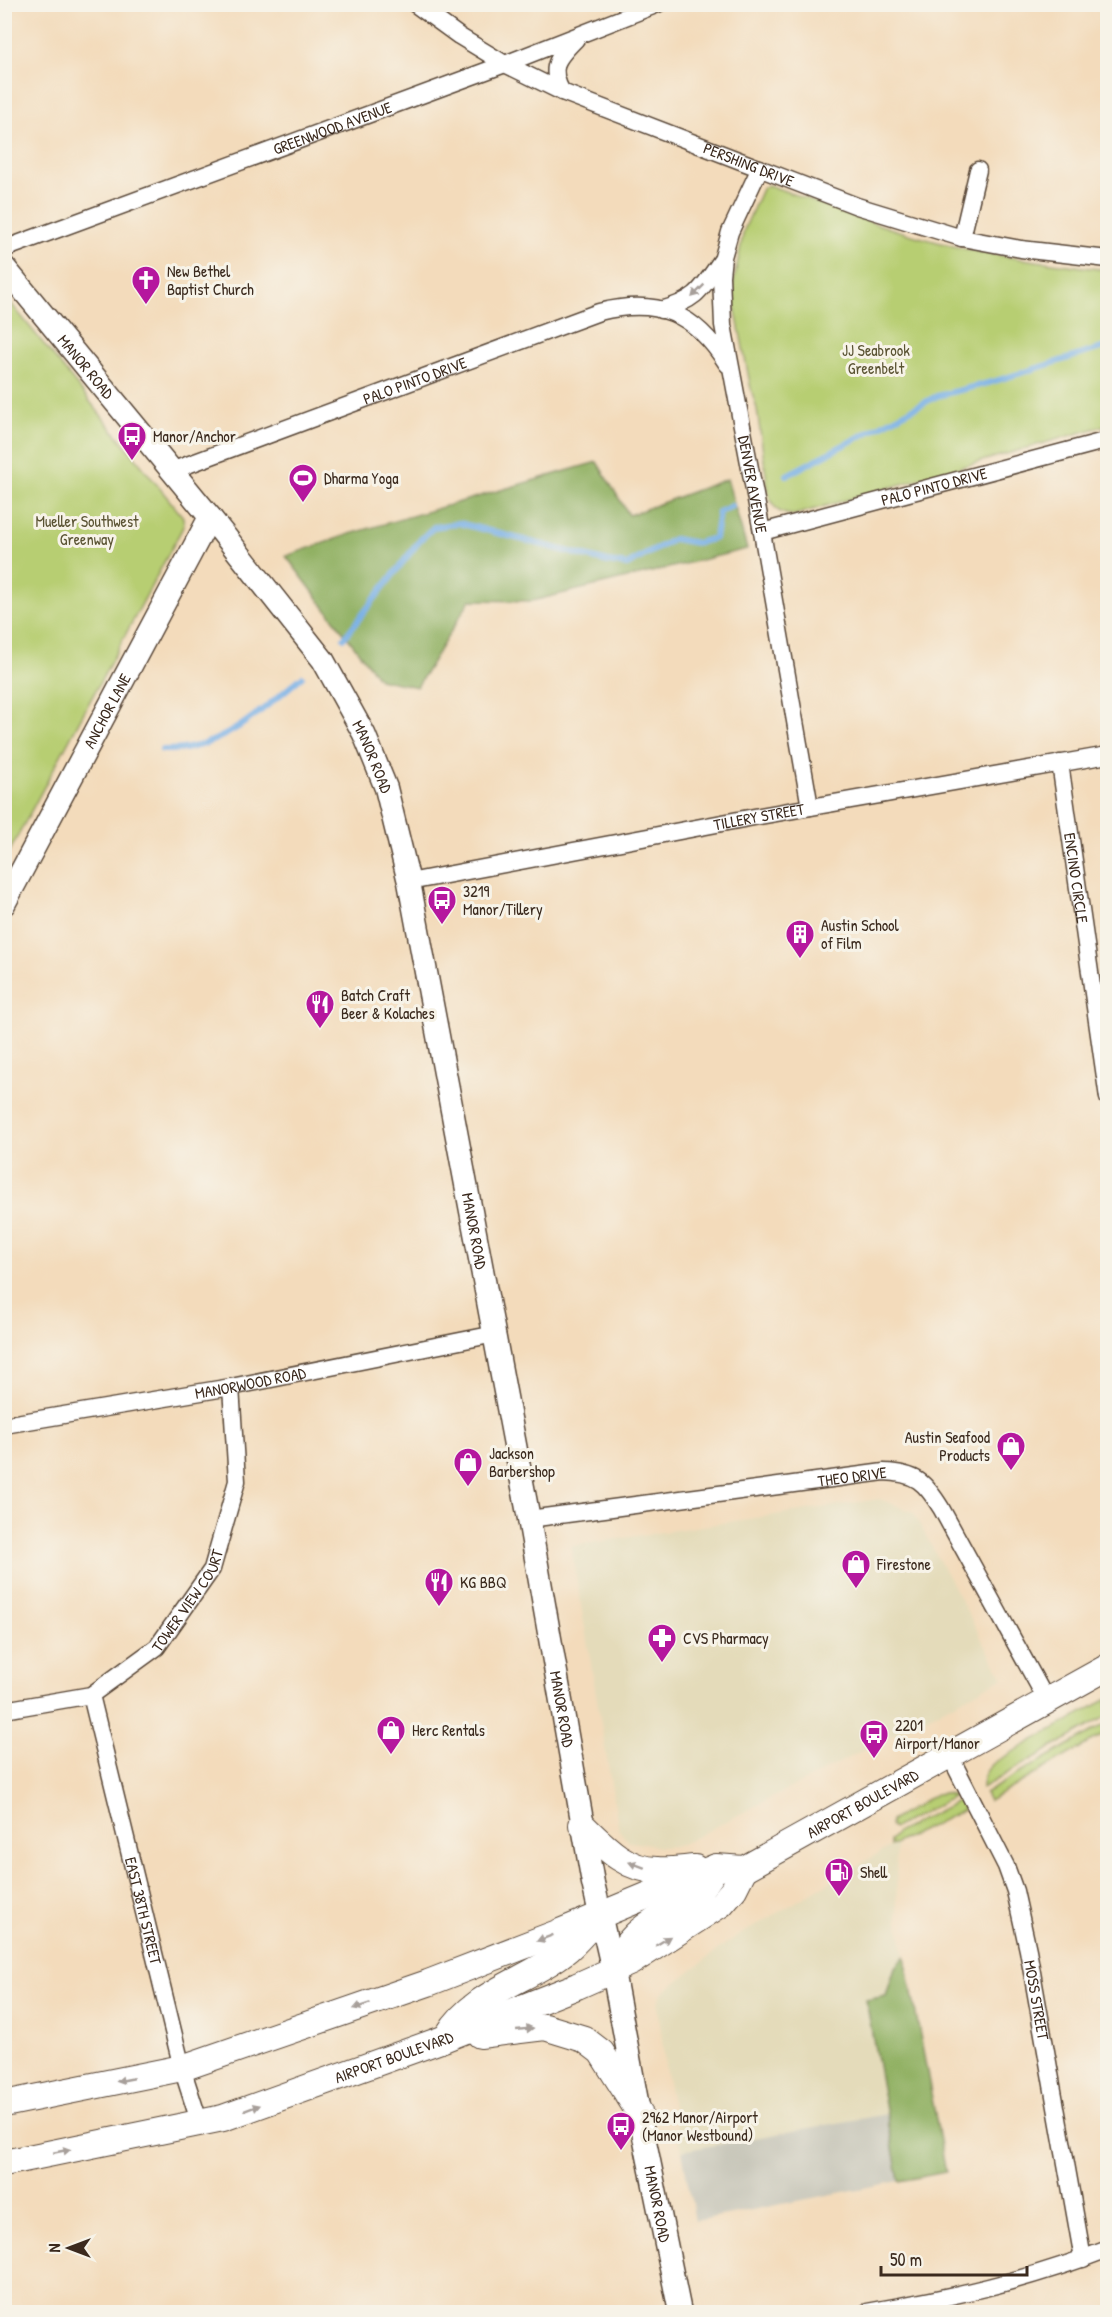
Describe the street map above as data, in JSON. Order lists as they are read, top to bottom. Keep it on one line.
{"streets":{"main road":["MANOR ROAD","ANCHOR LANE","AIRPORT BOULEVARD"],"street":["GREENWOOD AVENUE","PERSHING DRIVE","PALO PINTO DRIVE","DENVER AVENUE","TILLERY STREET","ENCINO CIRCLE","MANORWOOD ROAD","THEO DRIVE","TOWER VIEW COURT","EAST 38TH STREET","MOSS STREET"]},"crossings":[["GREENWOOD AVENUE","PERSHING DRIVE"],["PERSHING DRIVE","DENVER AVENUE"],["MANOR ROAD","PALO PINTO DRIVE"],["MANOR ROAD","ANCHOR LANE"],["MANOR ROAD","TILLERY STREET"],["MANOR ROAD","MANORWOOD ROAD"],["MANOR ROAD","THEO DRIVE"],["MANOR ROAD","AIRPORT BOULEVARD"],["PALO PINTO DRIVE","DENVER AVENUE"],["DENVER AVENUE","TILLERY STREET"],["TILLERY STREET","ENCINO CIRCLE"],["MANORWOOD ROAD","TOWER VIEW COURT"],["THEO DRIVE","AIRPORT BOULEVARD"],["TOWER VIEW COURT","EAST 38TH STREET"],["AIRPORT BOULEVARD","EAST 38TH STREET"],["AIRPORT BOULEVARD","MOSS STREET"]],"parks":["JJ Seabrook Greenbelt","Mueller Southwest Greenway"],"places":{"church":["New Bethel Baptist Church"],"bus stop":["Manor/Anchor","3219 Manor/Tillery","2201 Airport/Manor","2962 Manor/Airport (Manor Westbound)"],"sports":["Dharma Yoga"],"building":["Austin School of Film"],"restaurant":["Batch Craft Beer & Kolaches","KG BBQ"],"shop":["Austin Seafood Products","Jackson Barbershop","Firestone","Herc Rentals"],"pharmacy":["CVS Pharmacy"],"fuel station":["Shell"]},"scale_bar":"50 m","north":"left"}
